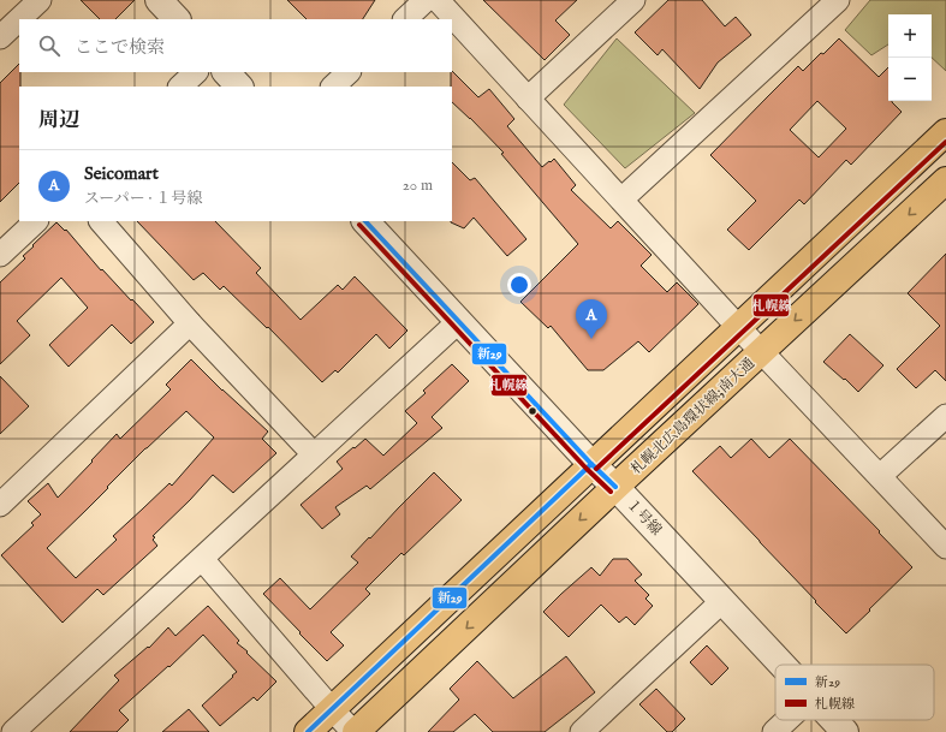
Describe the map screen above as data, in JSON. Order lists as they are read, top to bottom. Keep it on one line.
{"streets":{"main road":["札幌北広島環状線;南大通"],"street":["１号線"]},"crossings":[["札幌北広島環状線;南大通","１号線"]],"lines":["transit line 札幌線","transit line 新29"],"legend":["新29","札幌線"],"page":{"map_buttons":["+","−"],"search":"ここで検索","heading":"周辺","list":[{"mark":"A","name":"Seicomart","note":"スーパー · １号線","value":"20 m"}],"pins":"A"}}
